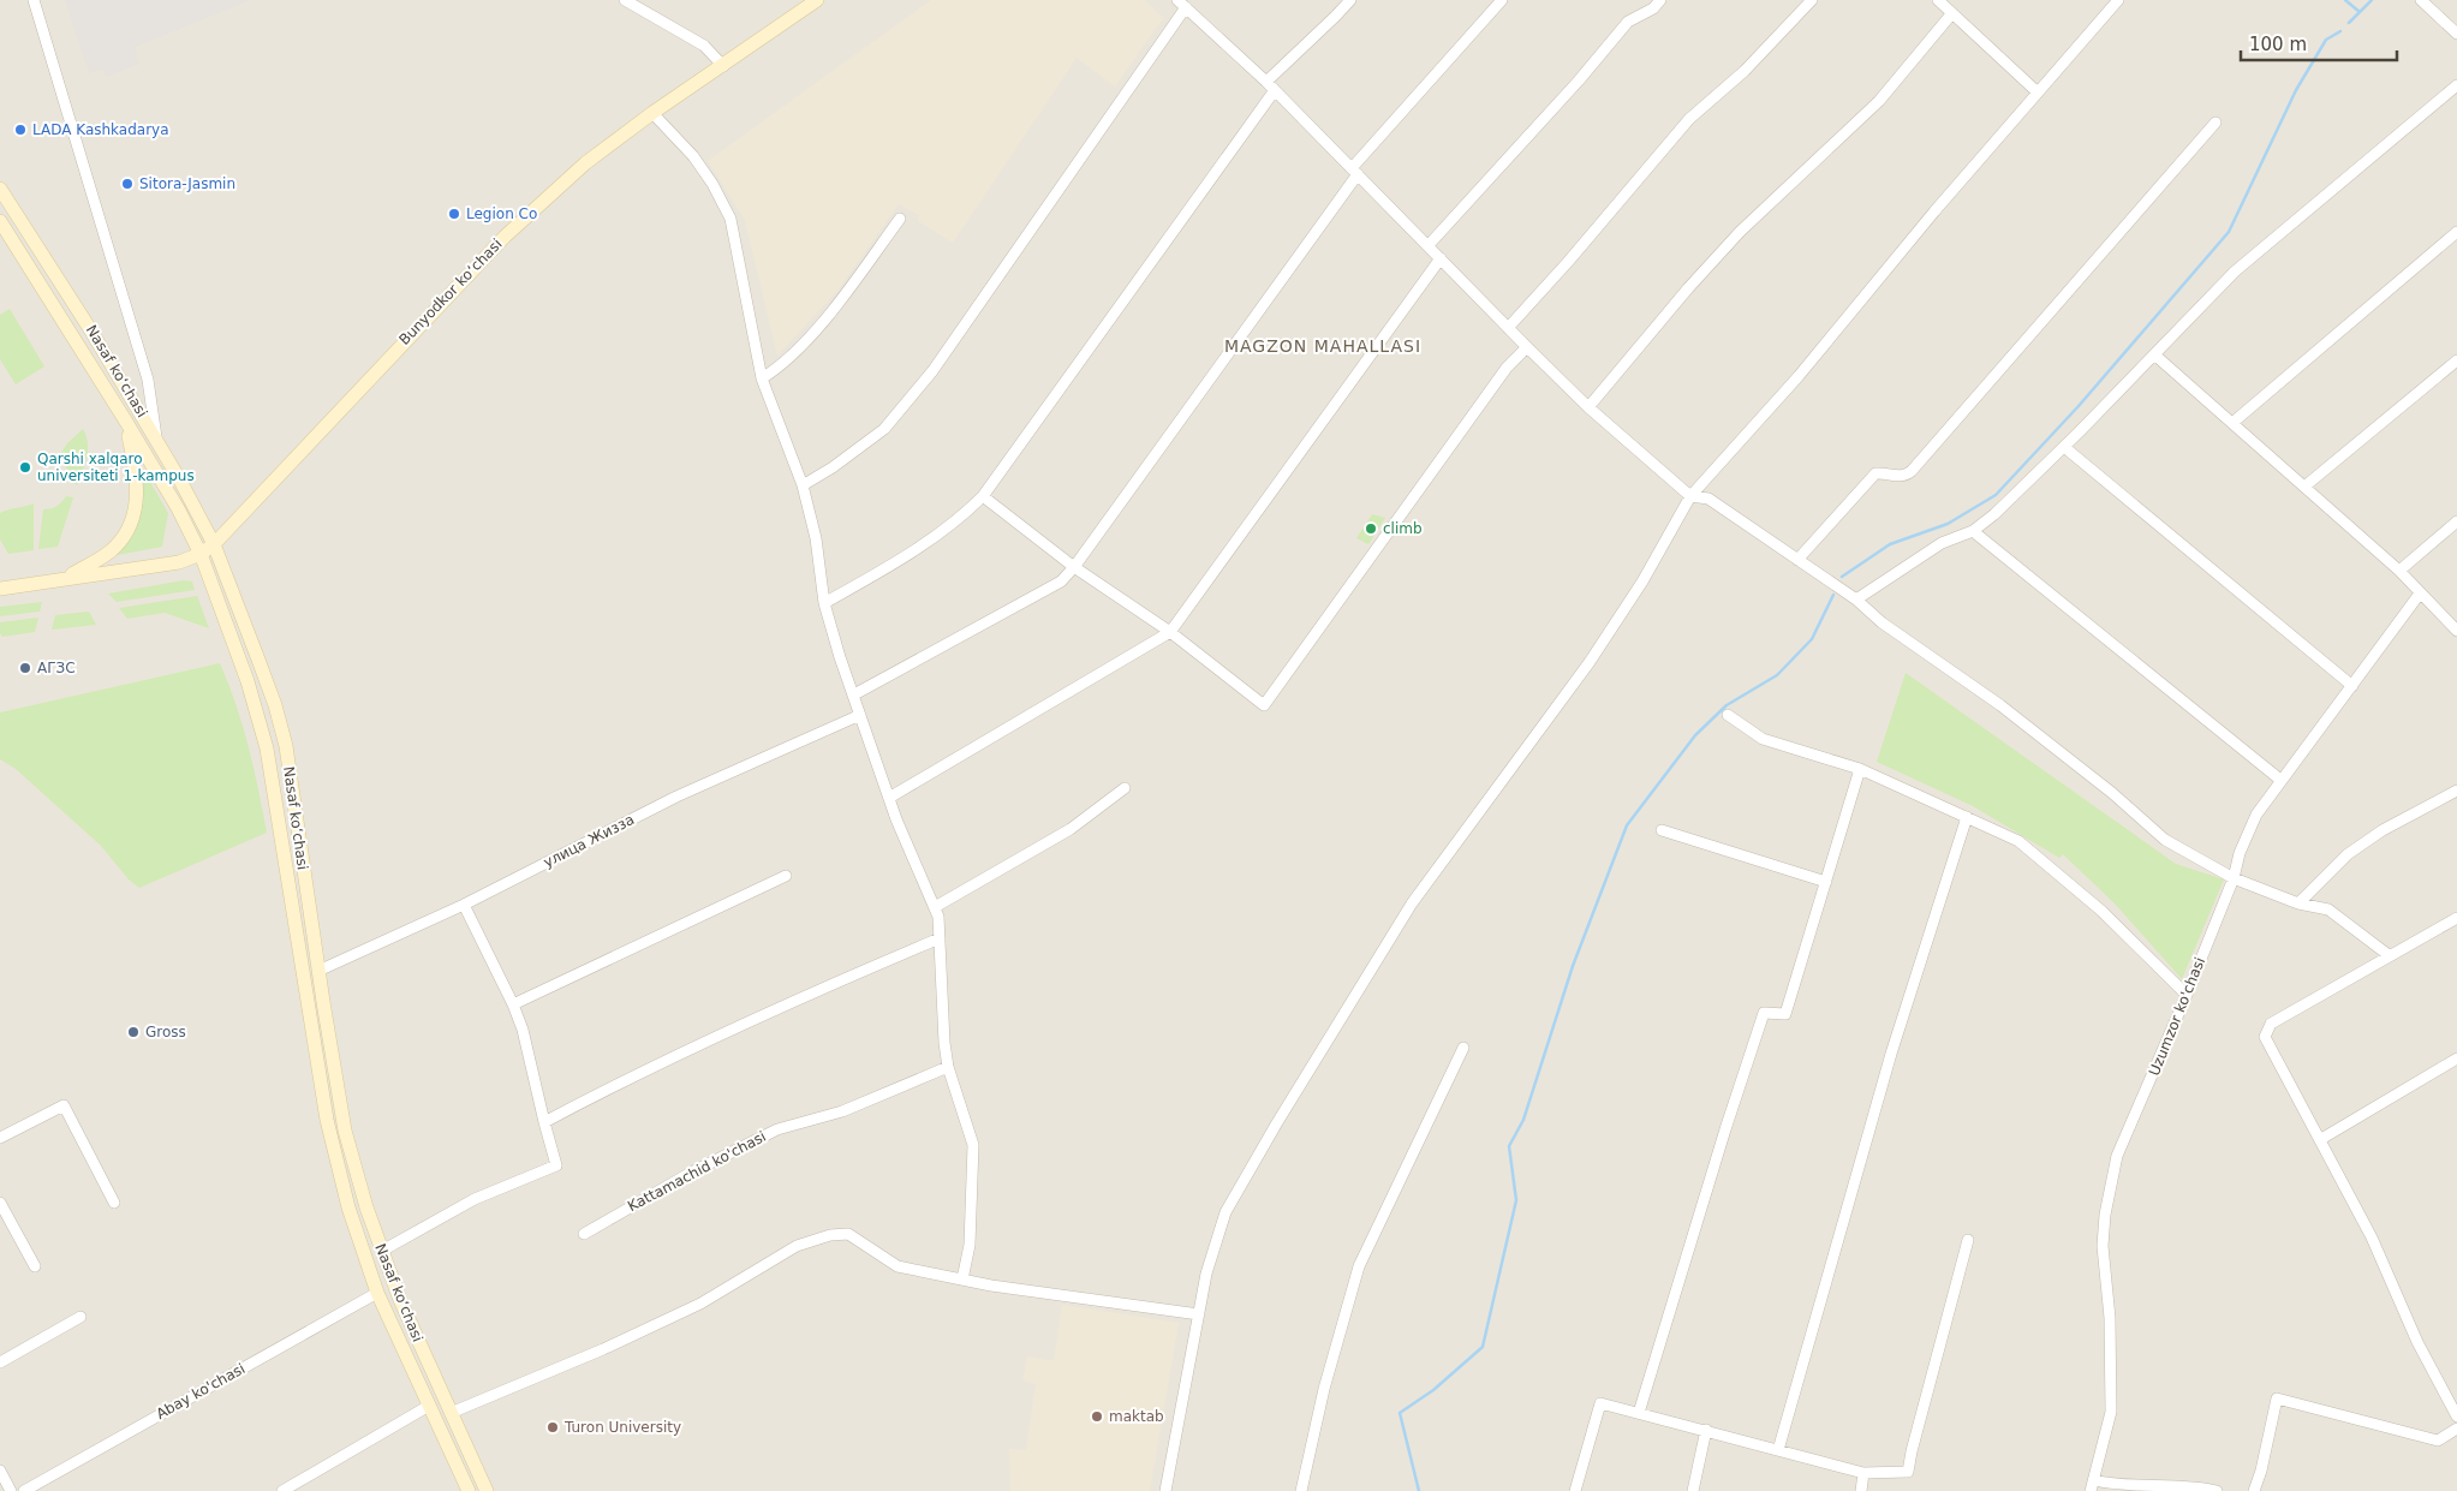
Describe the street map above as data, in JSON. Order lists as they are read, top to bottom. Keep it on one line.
{"streets":{"main road":["Bunyodkor koʻchasi","Nasaf ko‘chasi"],"street":["улица Жизза","Uzumzor ko'chasi","Kattamachid ko'chasi","Abay ko'chasi"]},"crossings":[["Bunyodkor koʻchasi","Nasaf ko‘chasi"],["Nasaf ko‘chasi","улица Жизза"],["Nasaf ko‘chasi","Abay ko'chasi"]],"districts":["MAGZON MAHALLASI"],"places":["LADA Kashkadarya","Sitora-Jasmin","Legion Co","Qarshi xalqaro universiteti 1-kampus","climb","АГЗС","Gross","maktab","Turon University"],"scale_bar":"100 m"}
